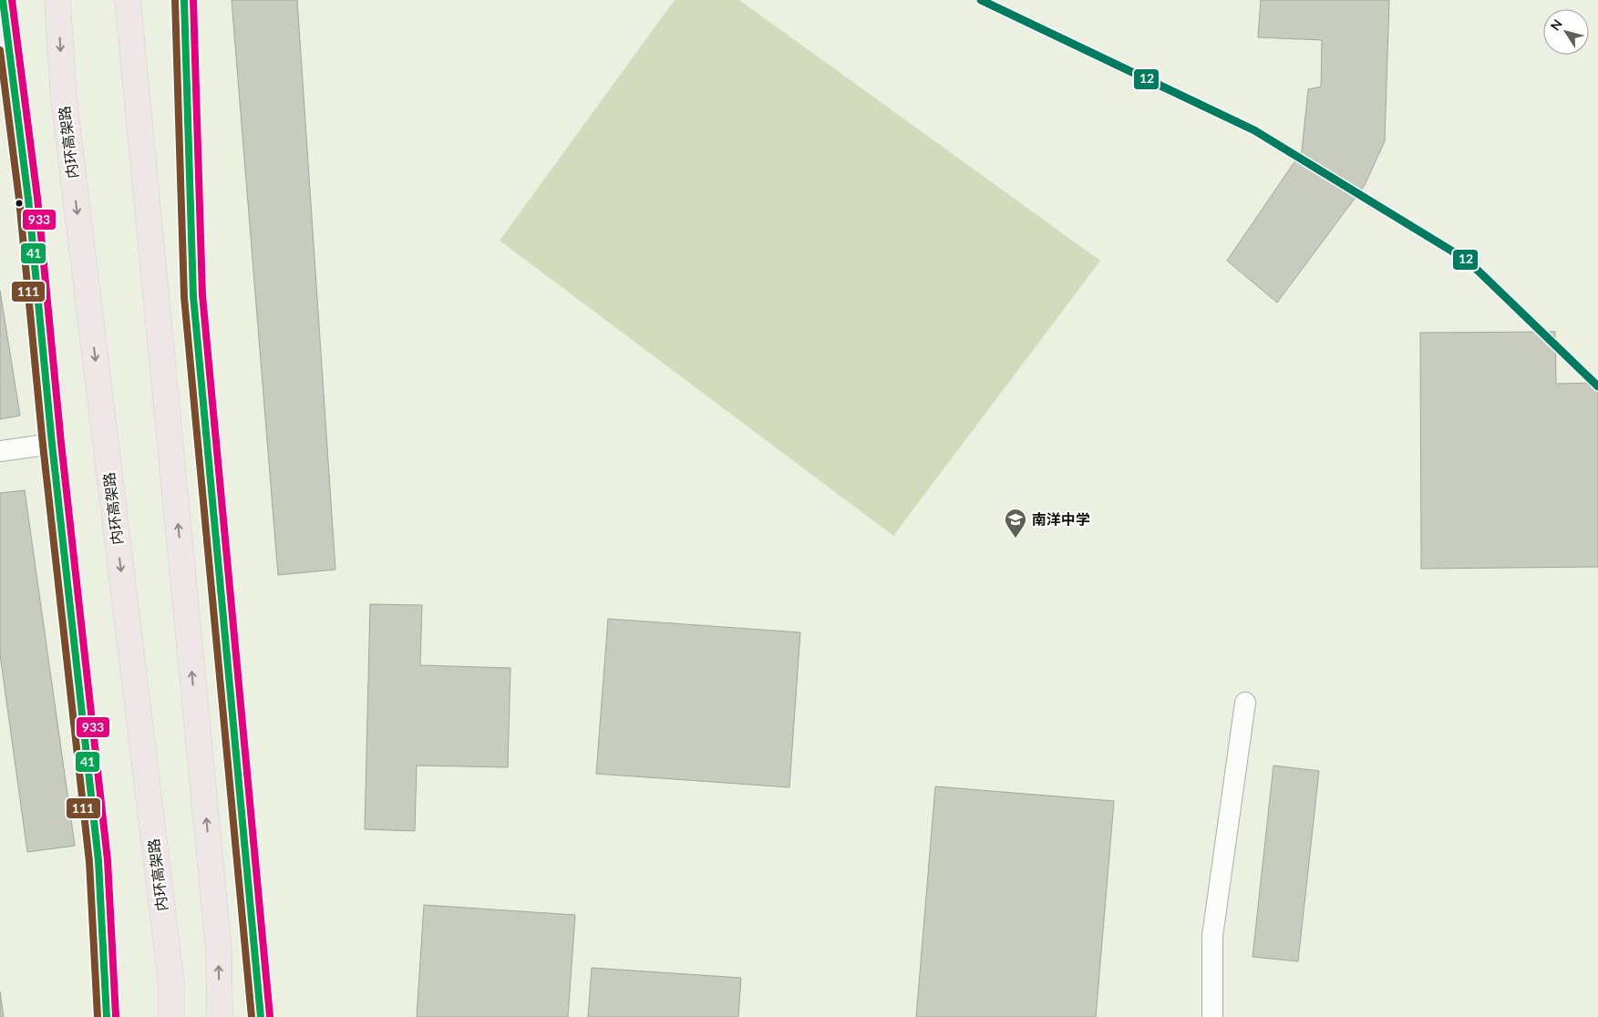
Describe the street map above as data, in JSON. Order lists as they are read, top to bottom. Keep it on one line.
{"streets":{"highway":["内环高架路"]},"places":{"school or university":["南洋中学"]},"lines":["transit line 12","transit line 41","transit line 111","transit line 933"],"north":"top left"}
